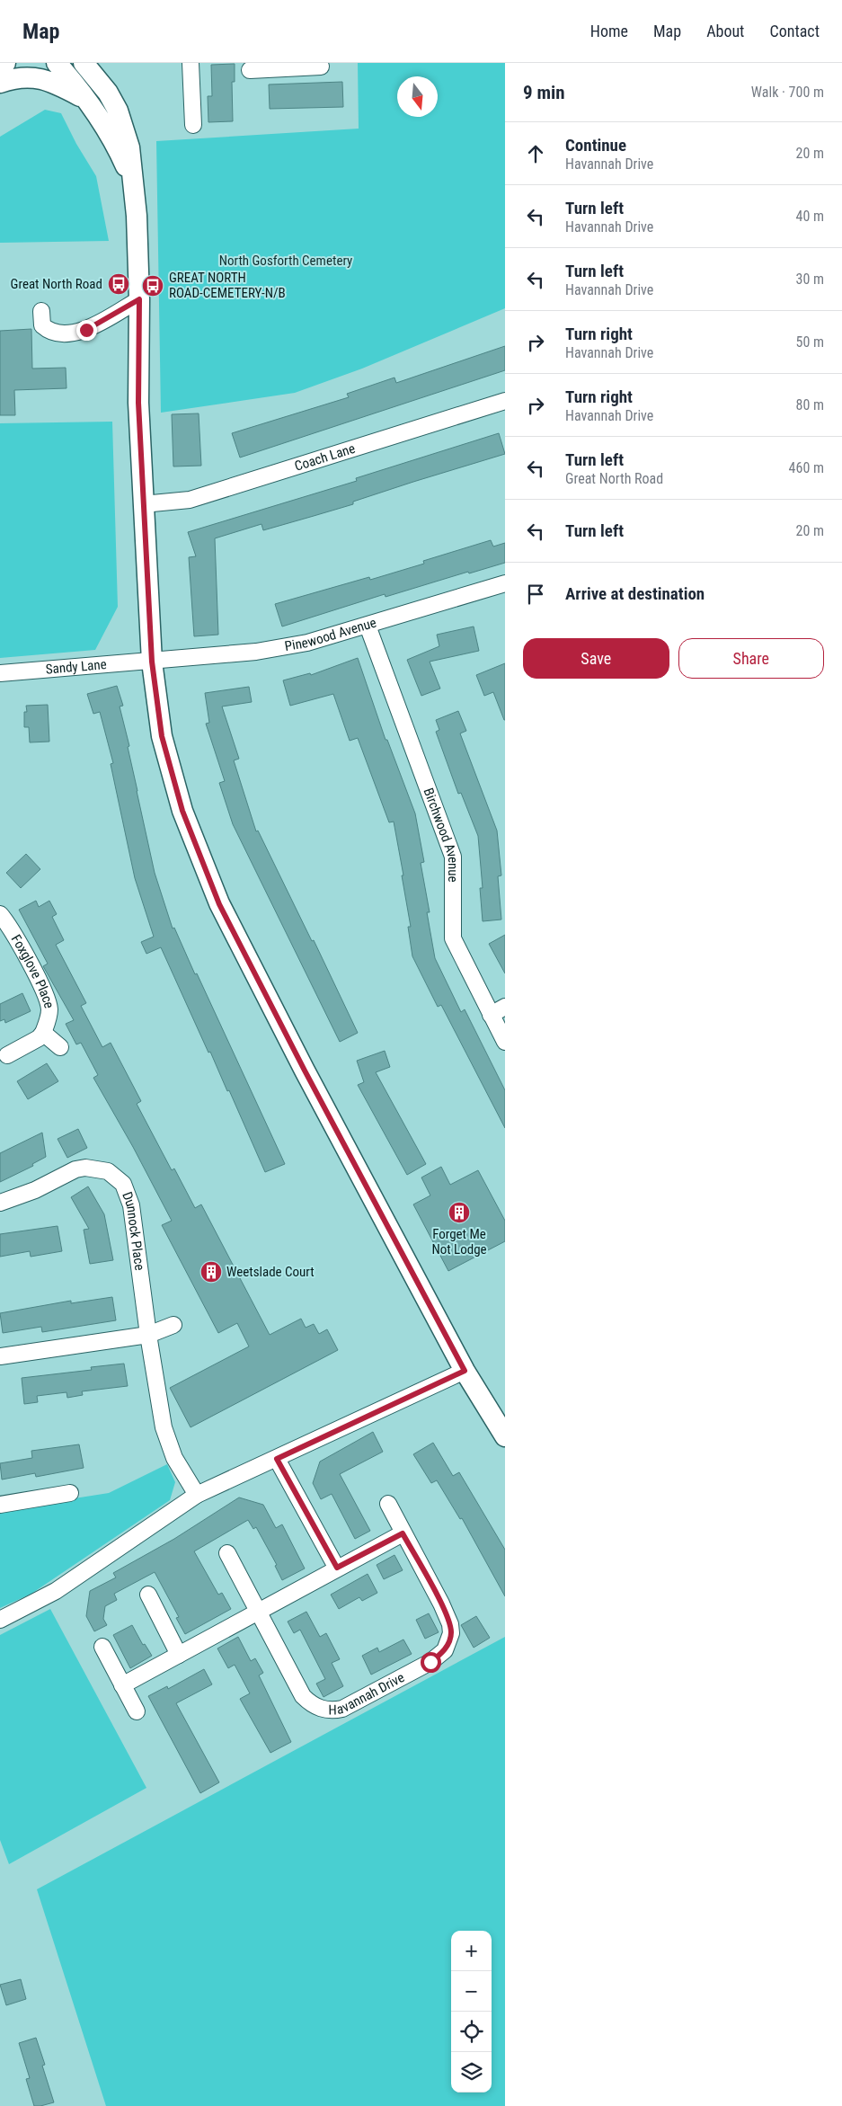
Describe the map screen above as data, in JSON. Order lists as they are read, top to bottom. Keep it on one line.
{"streets":{"street":["Coach Lane","Pinewood Avenue","Sandy Lane","Birchwood Avenue","Foxglove Place","Dunnock Place","Havannah Drive"]},"crossings":[["Pinewood Avenue","Sandy Lane"],["Pinewood Avenue","Birchwood Avenue"]],"parks":["North Gosforth Cemetery"],"places":{"bus stop":["Great North Road","GREAT NORTH ROAD-CEMETERY-N/B"],"building":["Forget Me Not Lodge","Weetslade Court"]},"north":"bottom","page":{"header":"Map","nav":["Home","Map","About","Contact"],"heading":["9 min","Walk · 700 m"],"list":[["Continue","Havannah Drive","20 m"],["Turn left","Havannah Drive","40 m"],["Turn left","Havannah Drive","30 m"],["Turn right","Havannah Drive","50 m"],["Turn right","Havannah Drive","80 m"],["Turn left","Great North Road","460 m"],["Turn left","20 m"],"Arrive at destination"],"buttons":["Save","Share"],"map_buttons":["+","−"]}}
